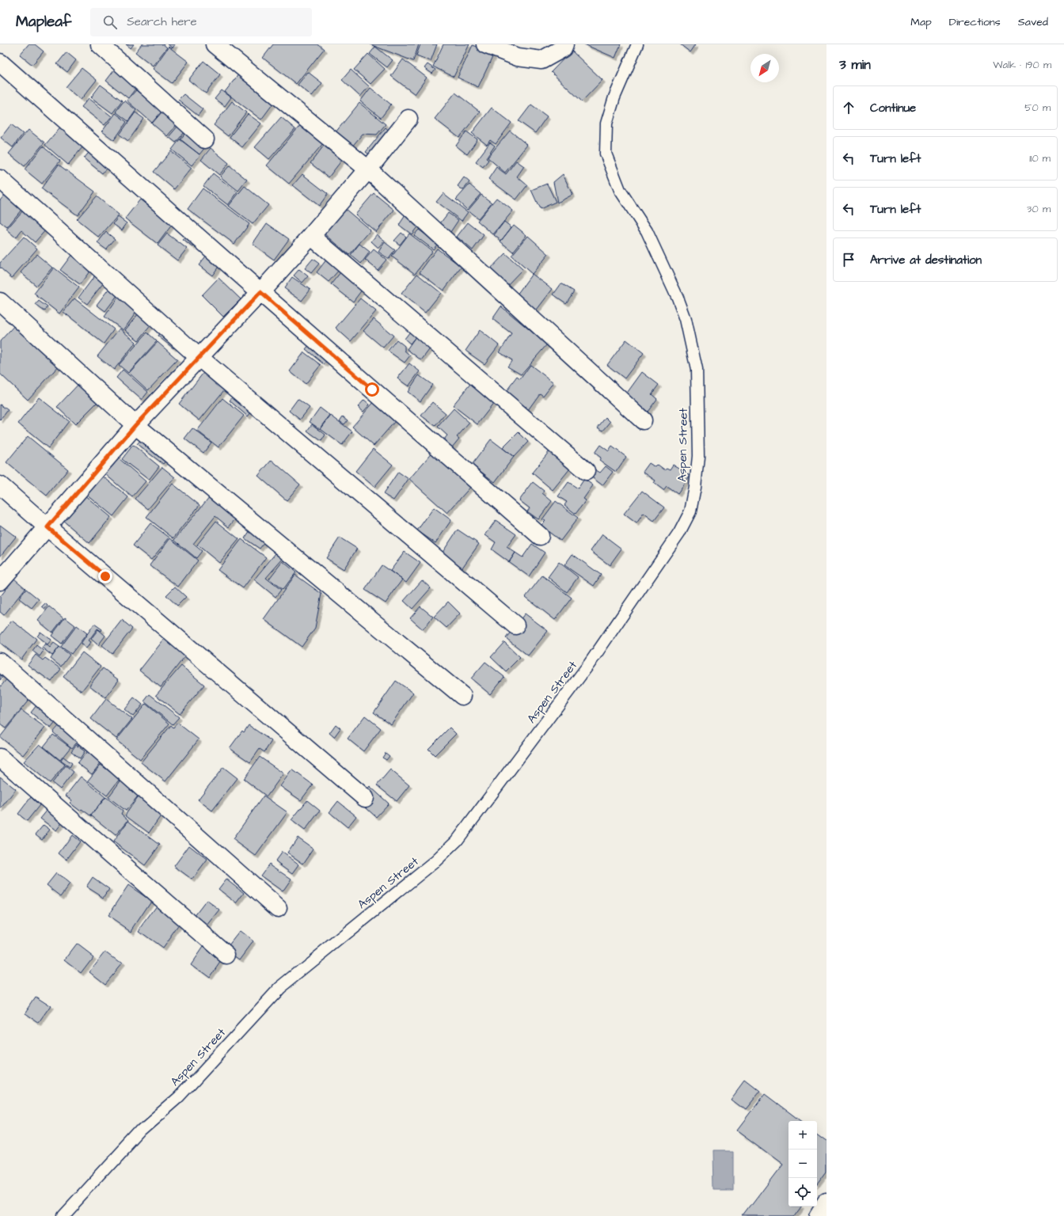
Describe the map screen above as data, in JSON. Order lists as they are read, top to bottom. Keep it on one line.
{"streets":{"lane":["Aspen Street"]},"north":"bottom left","page":{"header":"Mapleaf","search":"Search here","nav":["Map","Directions","Saved"],"heading":["3 min","Walk · 190 m"],"list":[["Continue","50 m"],["Turn left","110 m"],["Turn left","30 m"],"Arrive at destination"],"map_buttons":["+","−"]}}
